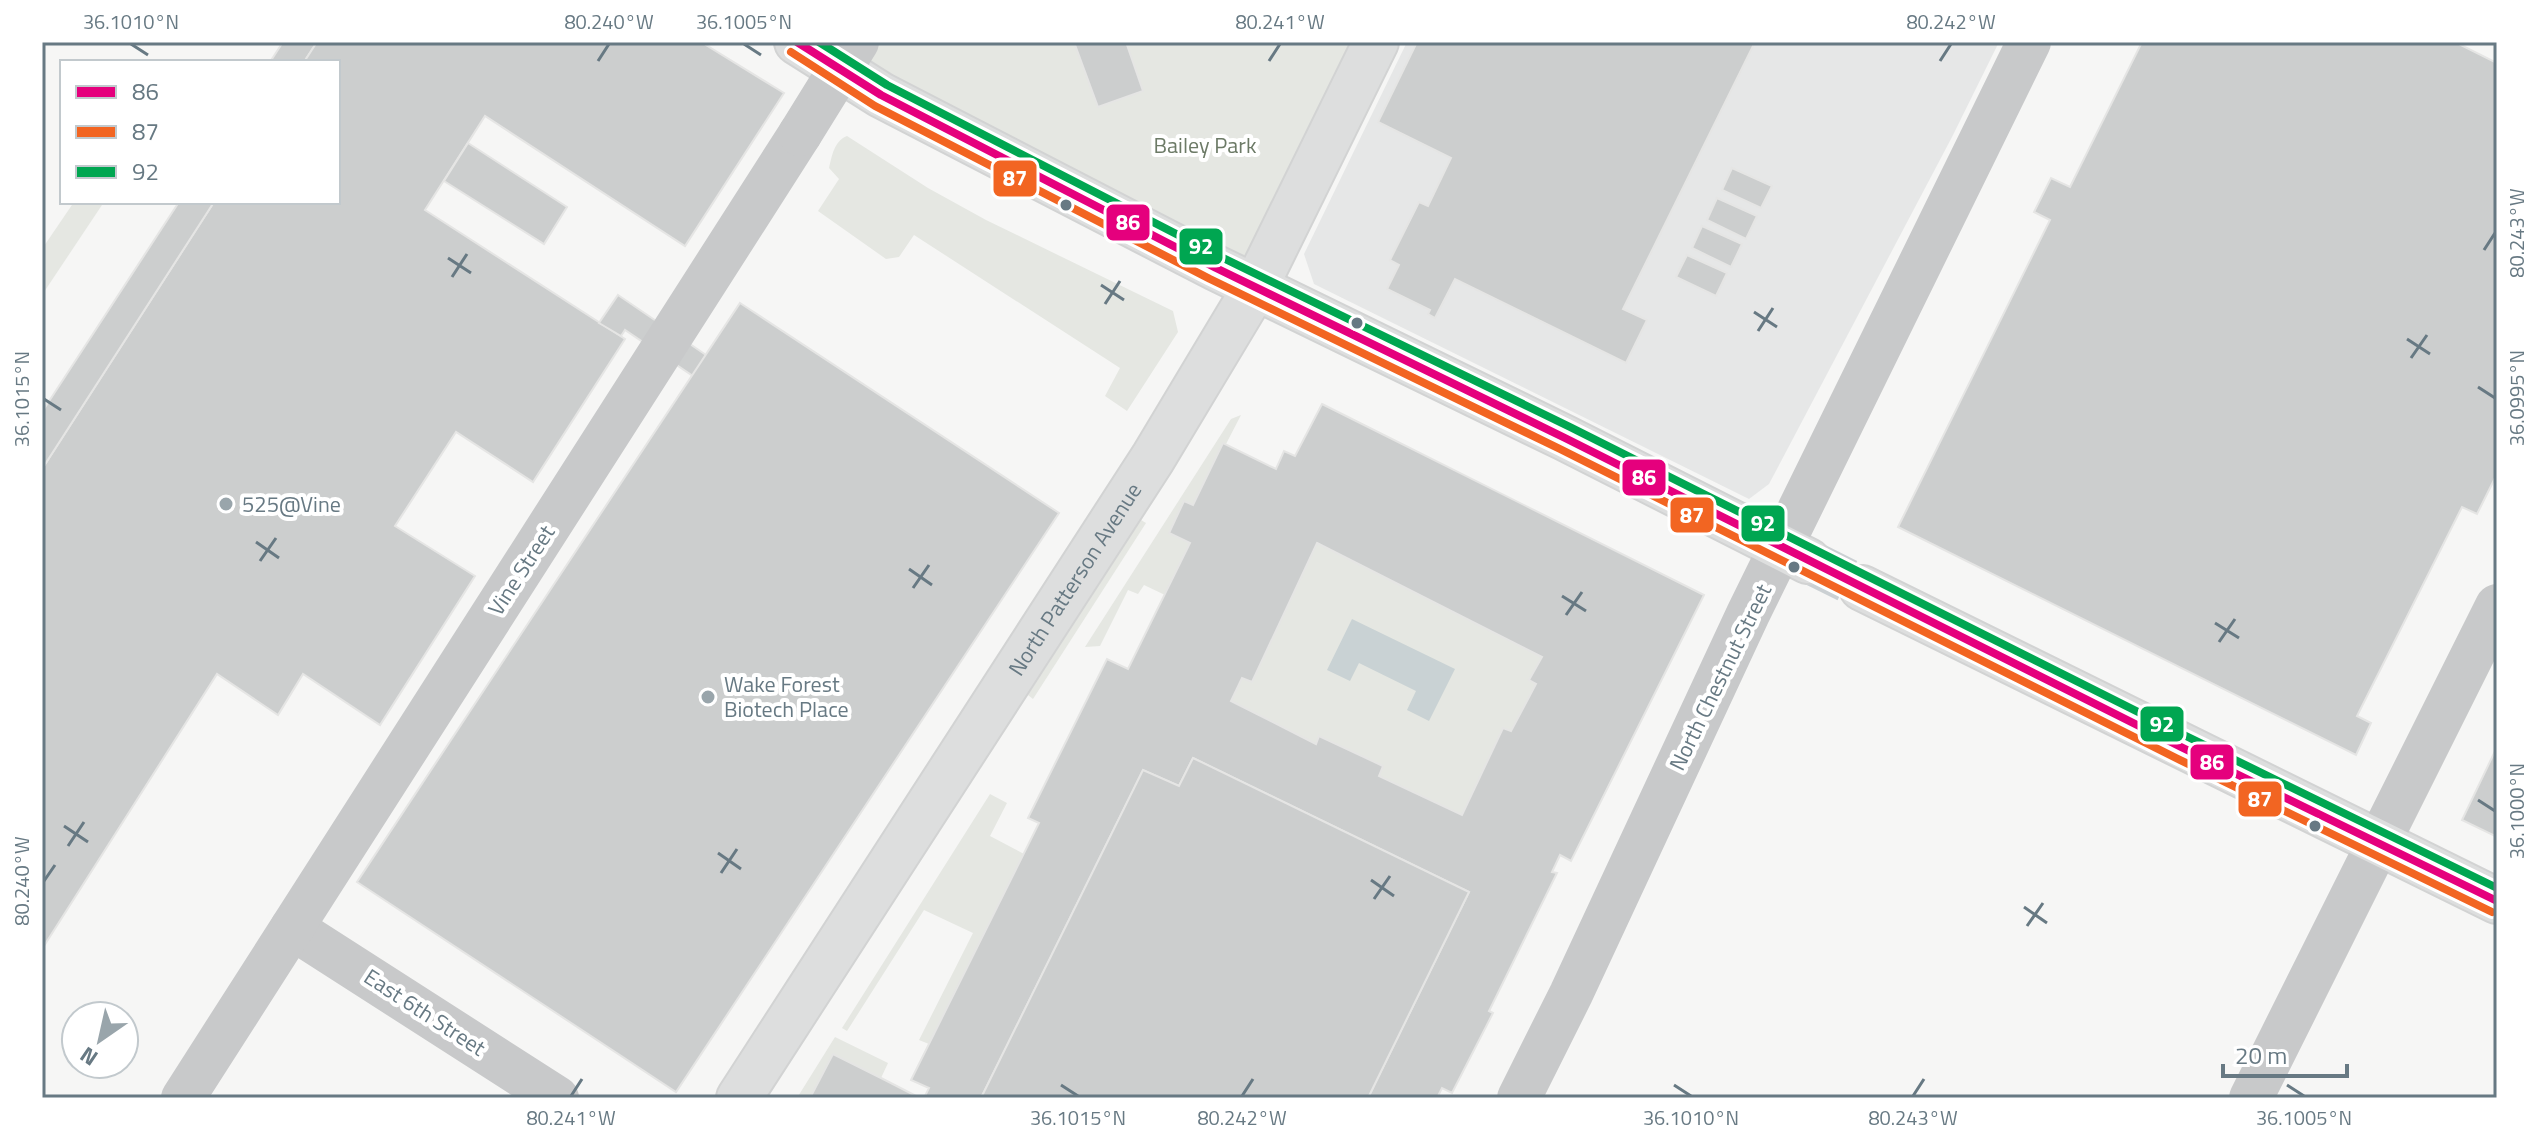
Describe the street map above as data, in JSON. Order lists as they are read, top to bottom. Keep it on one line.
{"streets":{"main road":["North Patterson Avenue"],"street":["Vine Street","North Chestnut Street","East 6th Street"]},"crossings":[["Vine Street","East 6th Street"]],"parks":["Bailey Park"],"places":["525@Vine","Wake Forest Biotech Place"],"lines":["transit line 86","transit line 92","transit line 87"],"legend":["86","87","92"],"scale_bar":"20 m","north":"bottom left","coordinates":["36.1010°N","80.240°W","36.1005°N","80.241°W","80.242°W","80.243°W","36.0995°N","36.1015°N","36.1000°N"]}
